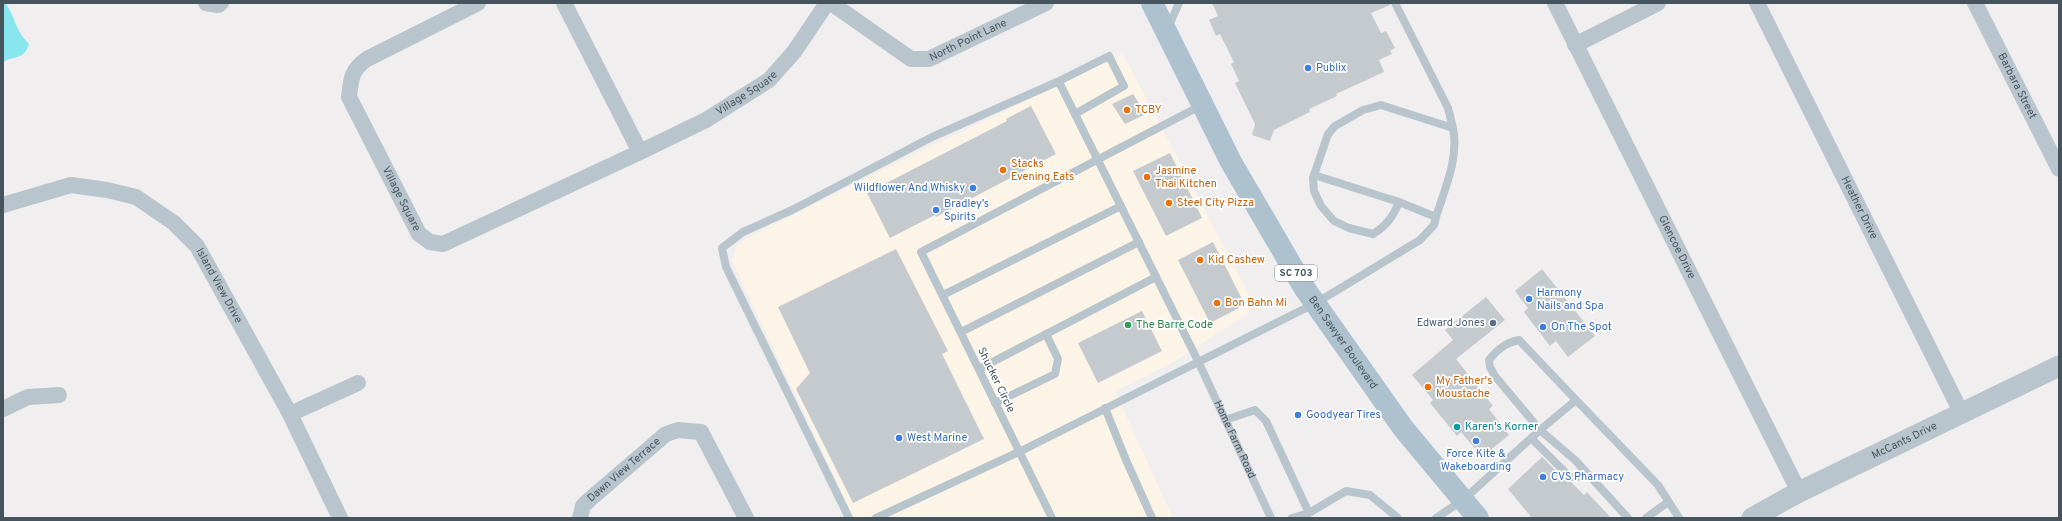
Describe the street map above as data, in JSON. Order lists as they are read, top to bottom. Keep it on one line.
{"streets":{"main road":["SC 703","Ben Sawyer Boulevard"],"street":["North Point Lane","Barbara Street","Village Square","Heather Drive","Glencoe Drive","Island View Drive","McCants Drive","Dawn View Terrace"],"lane":["Shucker Circle","Home Farm Road"]},"crossings":[["Heather Drive","McCants Drive"],["Glencoe Drive","McCants Drive"],["Shucker Circle","Home Farm Road"]],"places":["Publix","TCBY","Stacks Evening Eats","Jasmine Thai Kitchen","Wildflower And Whisky","Steel City Pizza","Bradley’s Spirits","Kid Cashew","Harmony Nails and Spa","Bon Bahn Mi","Edward Jones","The Barre Code","On The Spot","My Father's Moustache","Goodyear Tires","Karen's Korner","West Marine","Force Kite & Wakeboarding","CVS Pharmacy"]}
